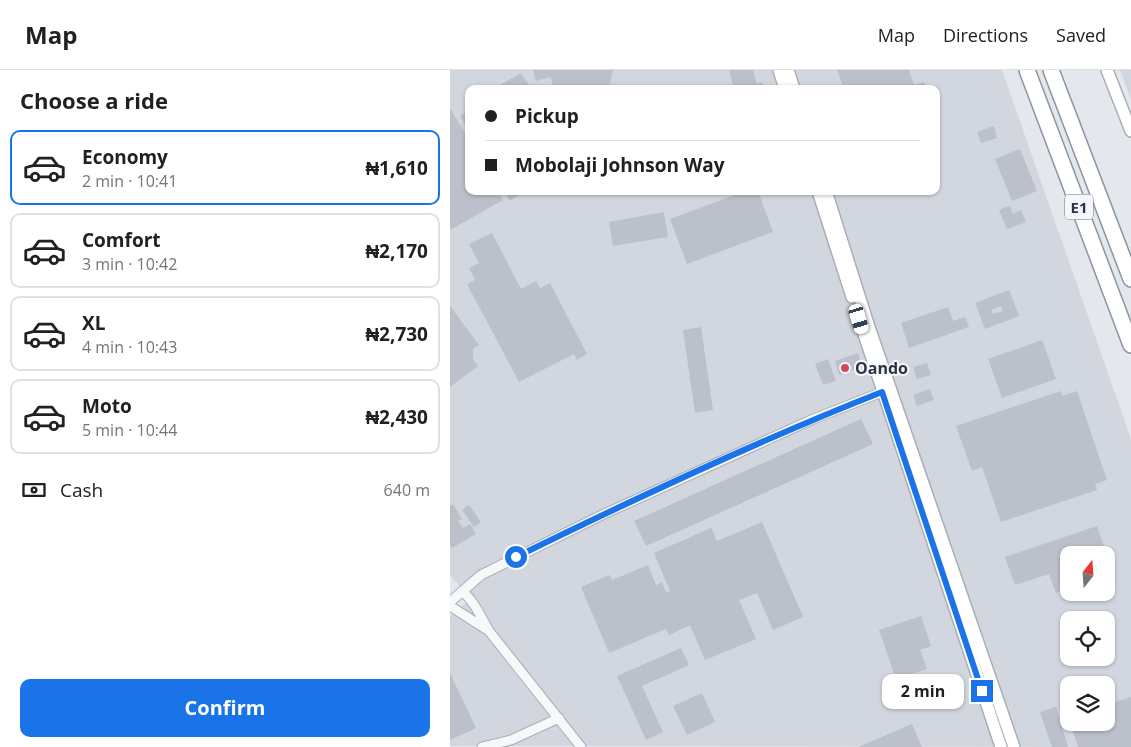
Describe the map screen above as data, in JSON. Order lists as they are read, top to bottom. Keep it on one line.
{"streets":{"highway":["E1"]},"places":["Oando"],"north":"top","page":{"header":"Map","nav":["Map","Directions","Saved"],"heading":"Choose a ride","banner":["Pickup","Mobolaji Johnson Way"],"list":[{"name":"Economy","note":"2 min · 10:41","value":"₦1,610"},{"name":"Comfort","note":"3 min · 10:42","value":"₦2,170"},{"name":"XL","note":"4 min · 10:43","value":"₦2,730"},{"name":"Moto","note":"5 min · 10:44","value":"₦2,430"}],"pay":["Cash","640 m"],"buttons":"Confirm","bubble":"2 min"}}
